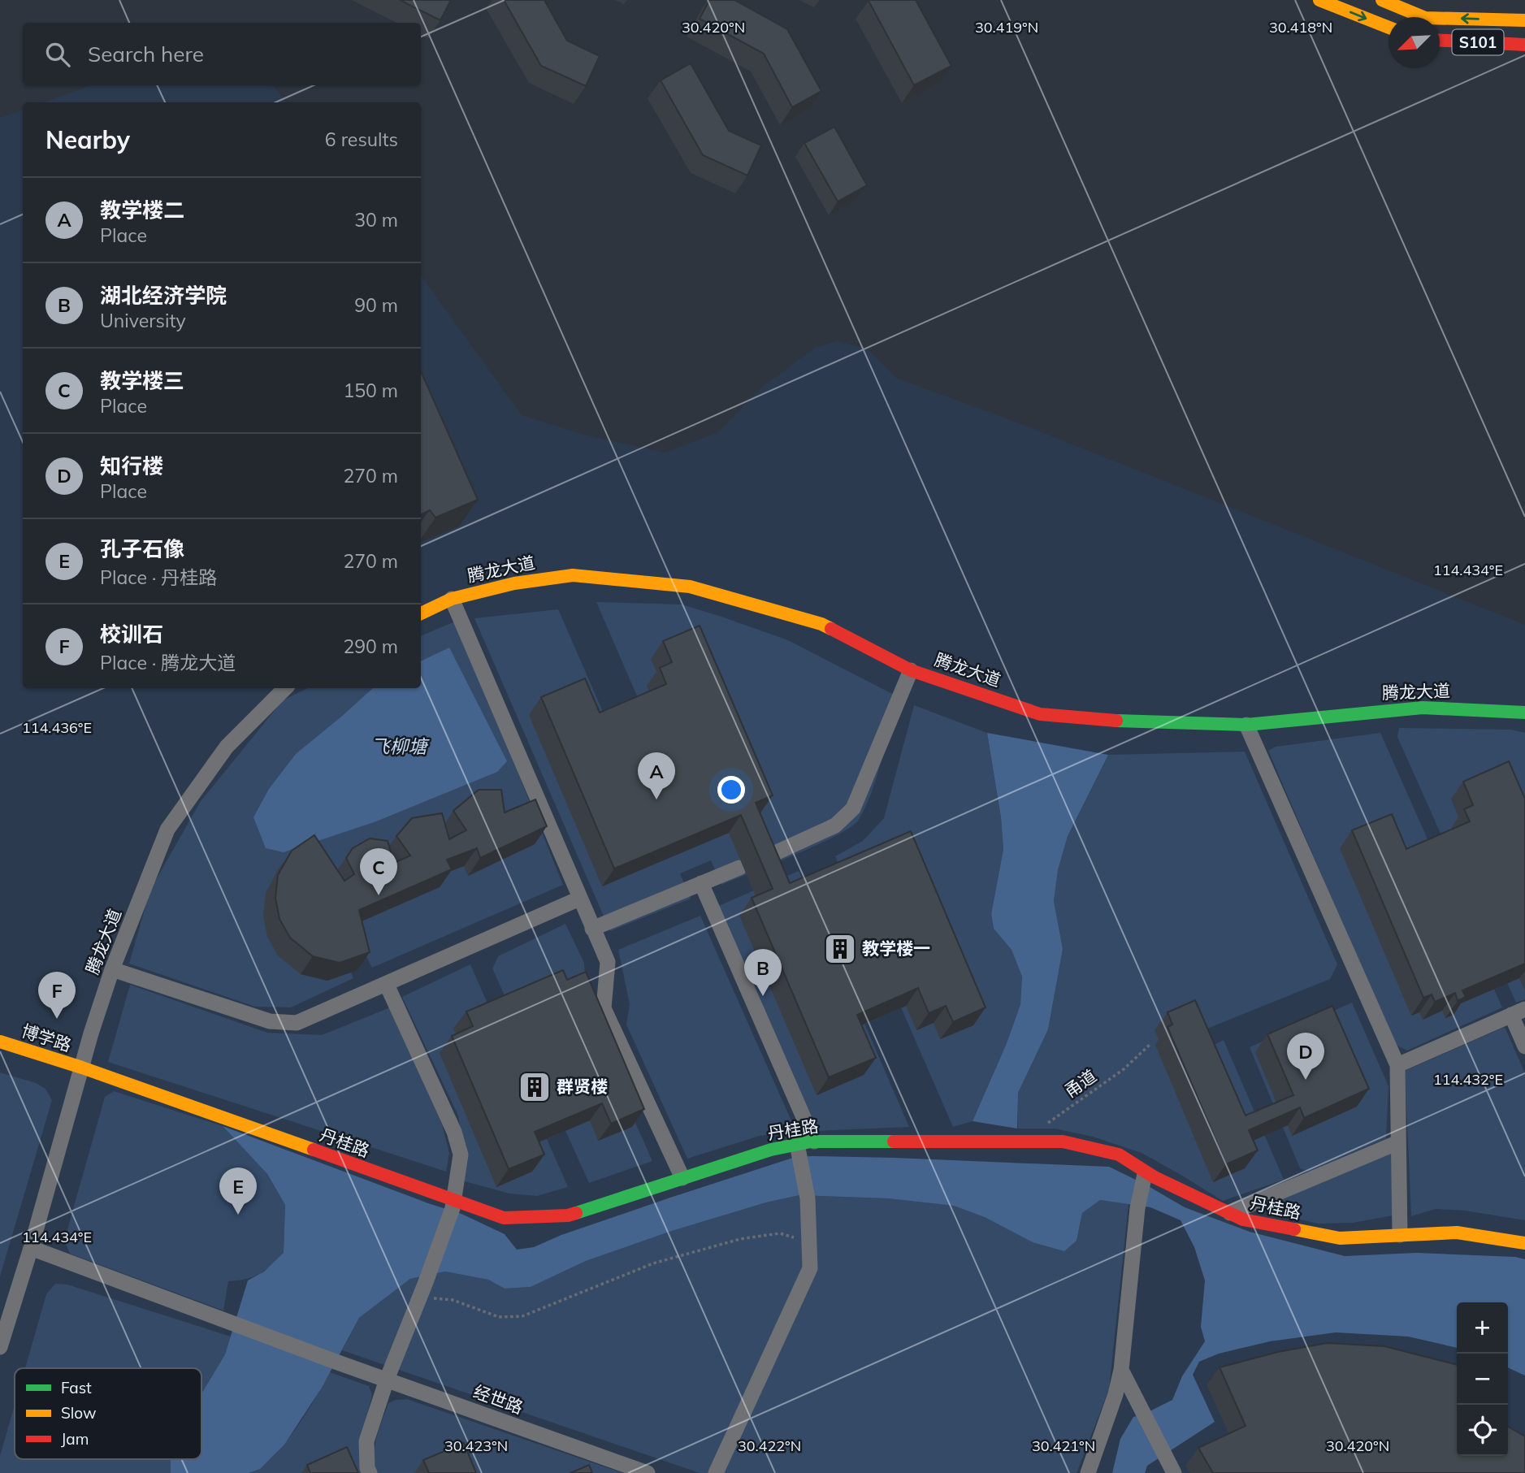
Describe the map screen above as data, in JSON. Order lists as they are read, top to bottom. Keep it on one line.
{"streets":{"street":["S101","腾龙大道","博学路","丹桂路","经世路"],"path":["甬道"]},"crossings":[["腾龙大道","博学路"],["腾龙大道","丹桂路"],["腾龙大道","经世路"],["博学路","丹桂路"]],"water":["飞柳塘"],"places":{"building":["教学楼一","群贤楼"]},"legend":["Fast","Slow","Jam"],"north":"bottom left","page":{"search":"Search here","heading":["Nearby","6 results"],"list":[{"mark":"A","name":"教学楼二","note":"Place","value":"30 m"},{"mark":"B","name":"湖北经济学院","note":"University","value":"90 m"},{"mark":"C","name":"教学楼三","note":"Place","value":"150 m"},{"mark":"D","name":"知行楼","note":"Place","value":"270 m"},{"mark":"E","name":"孔子石像","note":"Place · 丹桂路","value":"270 m"},{"mark":"F","name":"校训石","note":"Place · 腾龙大道","value":"290 m"}],"pins":["A","C","B","F","D","E"],"map_buttons":["+","−"]},"coordinates":["30.418°N","30.420°N","30.419°N","114.434°E","114.436°E","114.432°E","30.423°N","30.422°N","30.421°N"]}
